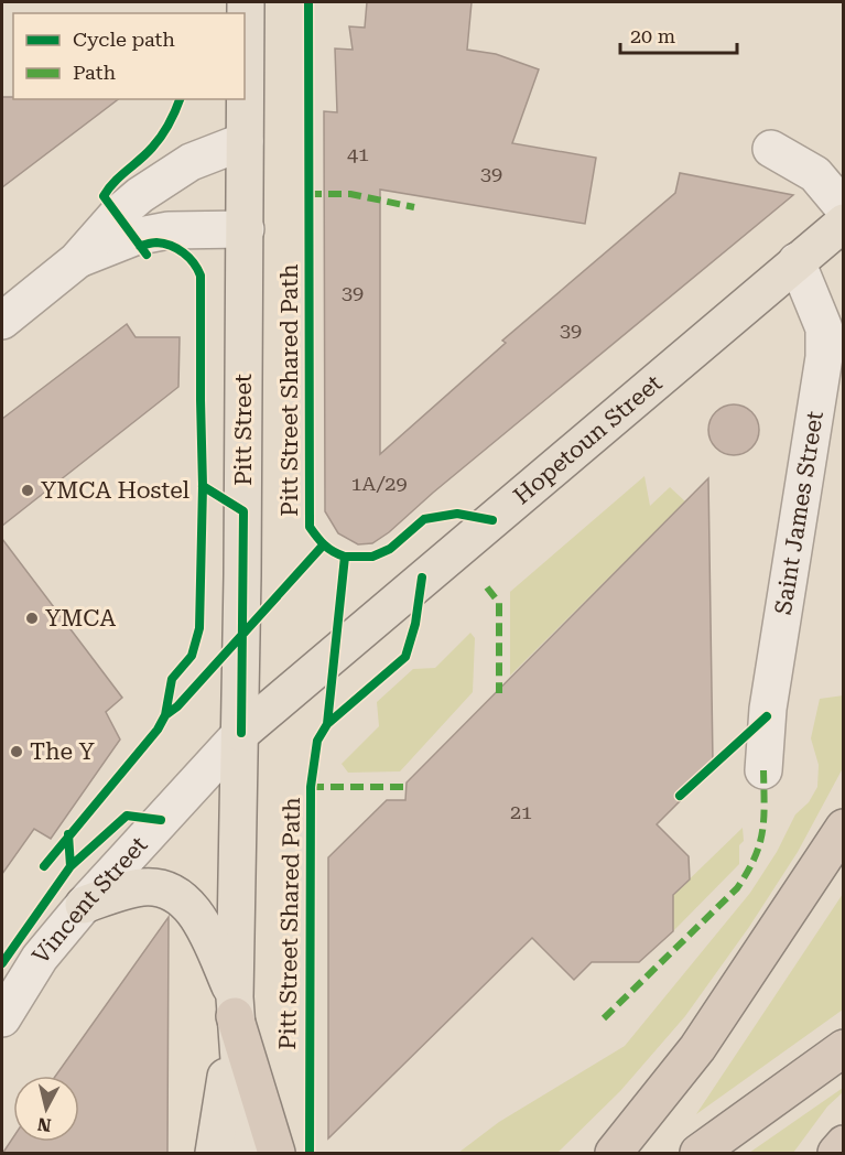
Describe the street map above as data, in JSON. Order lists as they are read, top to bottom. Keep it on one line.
{"streets":{"main road":["Pitt Street","Hopetoun Street"],"street":["Saint James Street","Vincent Street"],"cycle path":["Pitt Street Shared Path"]},"crossings":[["Pitt Street","Hopetoun Street"],["Pitt Street","Vincent Street"],["Hopetoun Street","Saint James Street"],["Hopetoun Street","Vincent Street"]],"places":["YMCA Hostel","YMCA","The Y"],"house_numbers":["41","39","39","39","1A/29","21"],"legend":["Cycle path","Path"],"scale_bar":"20 m","north":"bottom"}
